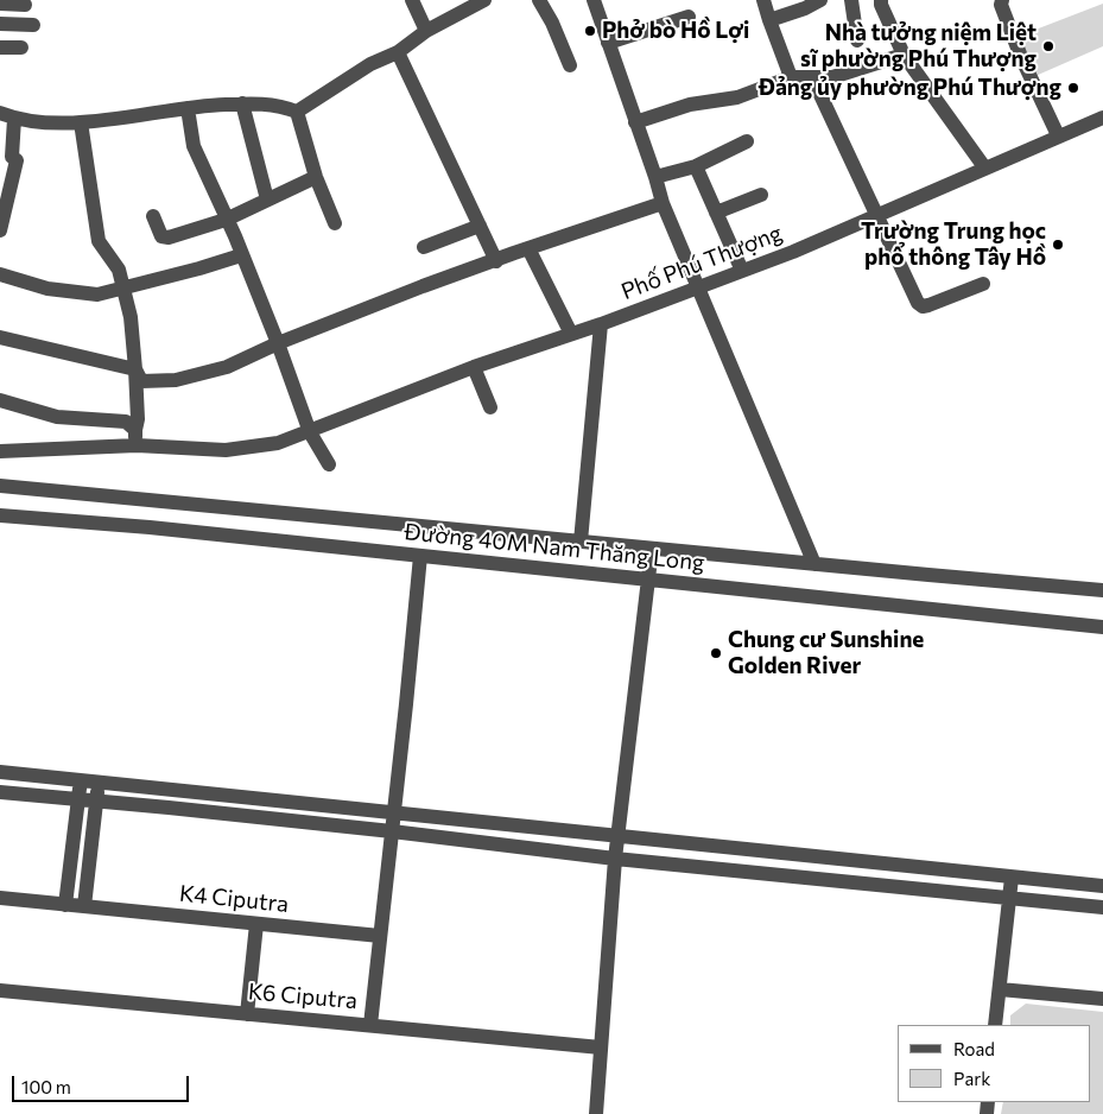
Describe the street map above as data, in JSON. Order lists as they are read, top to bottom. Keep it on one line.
{"streets":{"street":["Phố Phú Thượng","Đường 40M Nam Thăng Long","K4 Ciputra","K6 Ciputra"]},"places":["Phở bò Hồ Lợi","Nhà tưởng niệm Liệt sĩ phường Phú Thượng","Đảng ủy phường Phú Thượng","Trường Trung học phổ thông Tây Hồ","Chung cư Sunshine Golden River"],"legend":["Road","Park"],"scale_bar":"100 m"}
